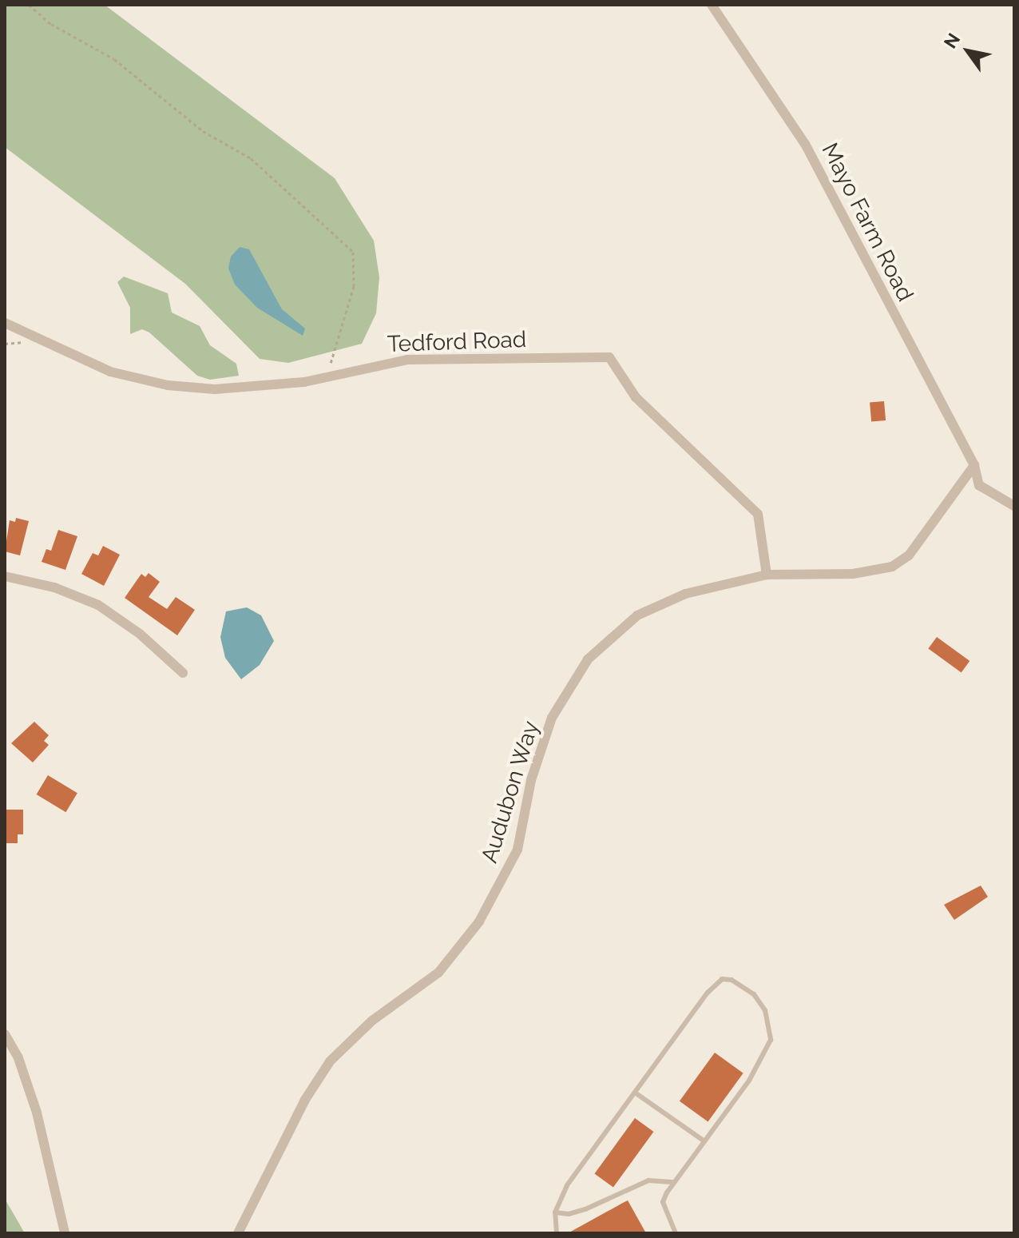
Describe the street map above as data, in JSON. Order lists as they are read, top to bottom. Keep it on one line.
{"streets":{"street":["Mayo Farm Road","Tedford Road","Audubon Way"]},"crossings":[["Mayo Farm Road","Audubon Way"],["Tedford Road","Audubon Way"]],"north":"top left"}
